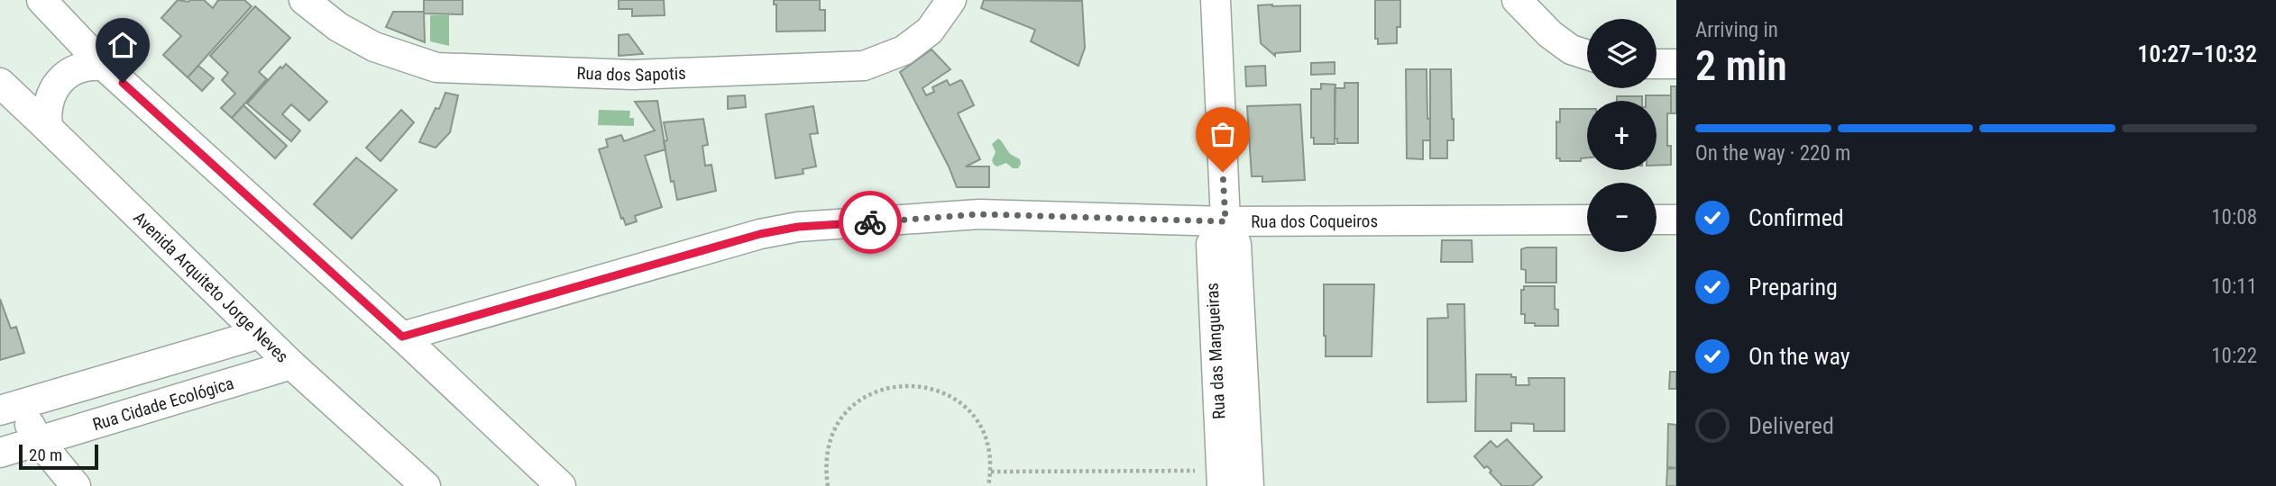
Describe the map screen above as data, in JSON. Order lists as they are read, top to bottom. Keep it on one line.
{"streets":{"street":["Rua dos Sapotis","Rua dos Coqueiros","Avenida Arquiteto Jorge Neves","Rua das Mangueiras","Rua Cidade Ecológica"]},"crossings":[["Rua dos Coqueiros","Rua das Mangueiras"],["Avenida Arquiteto Jorge Neves","Rua Cidade Ecológica"]],"scale_bar":"20 m","page":{"heading":["2 min","Arriving in","10:27–10:32"],"map_buttons":["+","−"],"bar":"On the way · 220 m","list":[["Confirmed","10:08"],["Preparing","10:11"],["On the way","10:22"],"Delivered"],"scale":"20 m"}}
